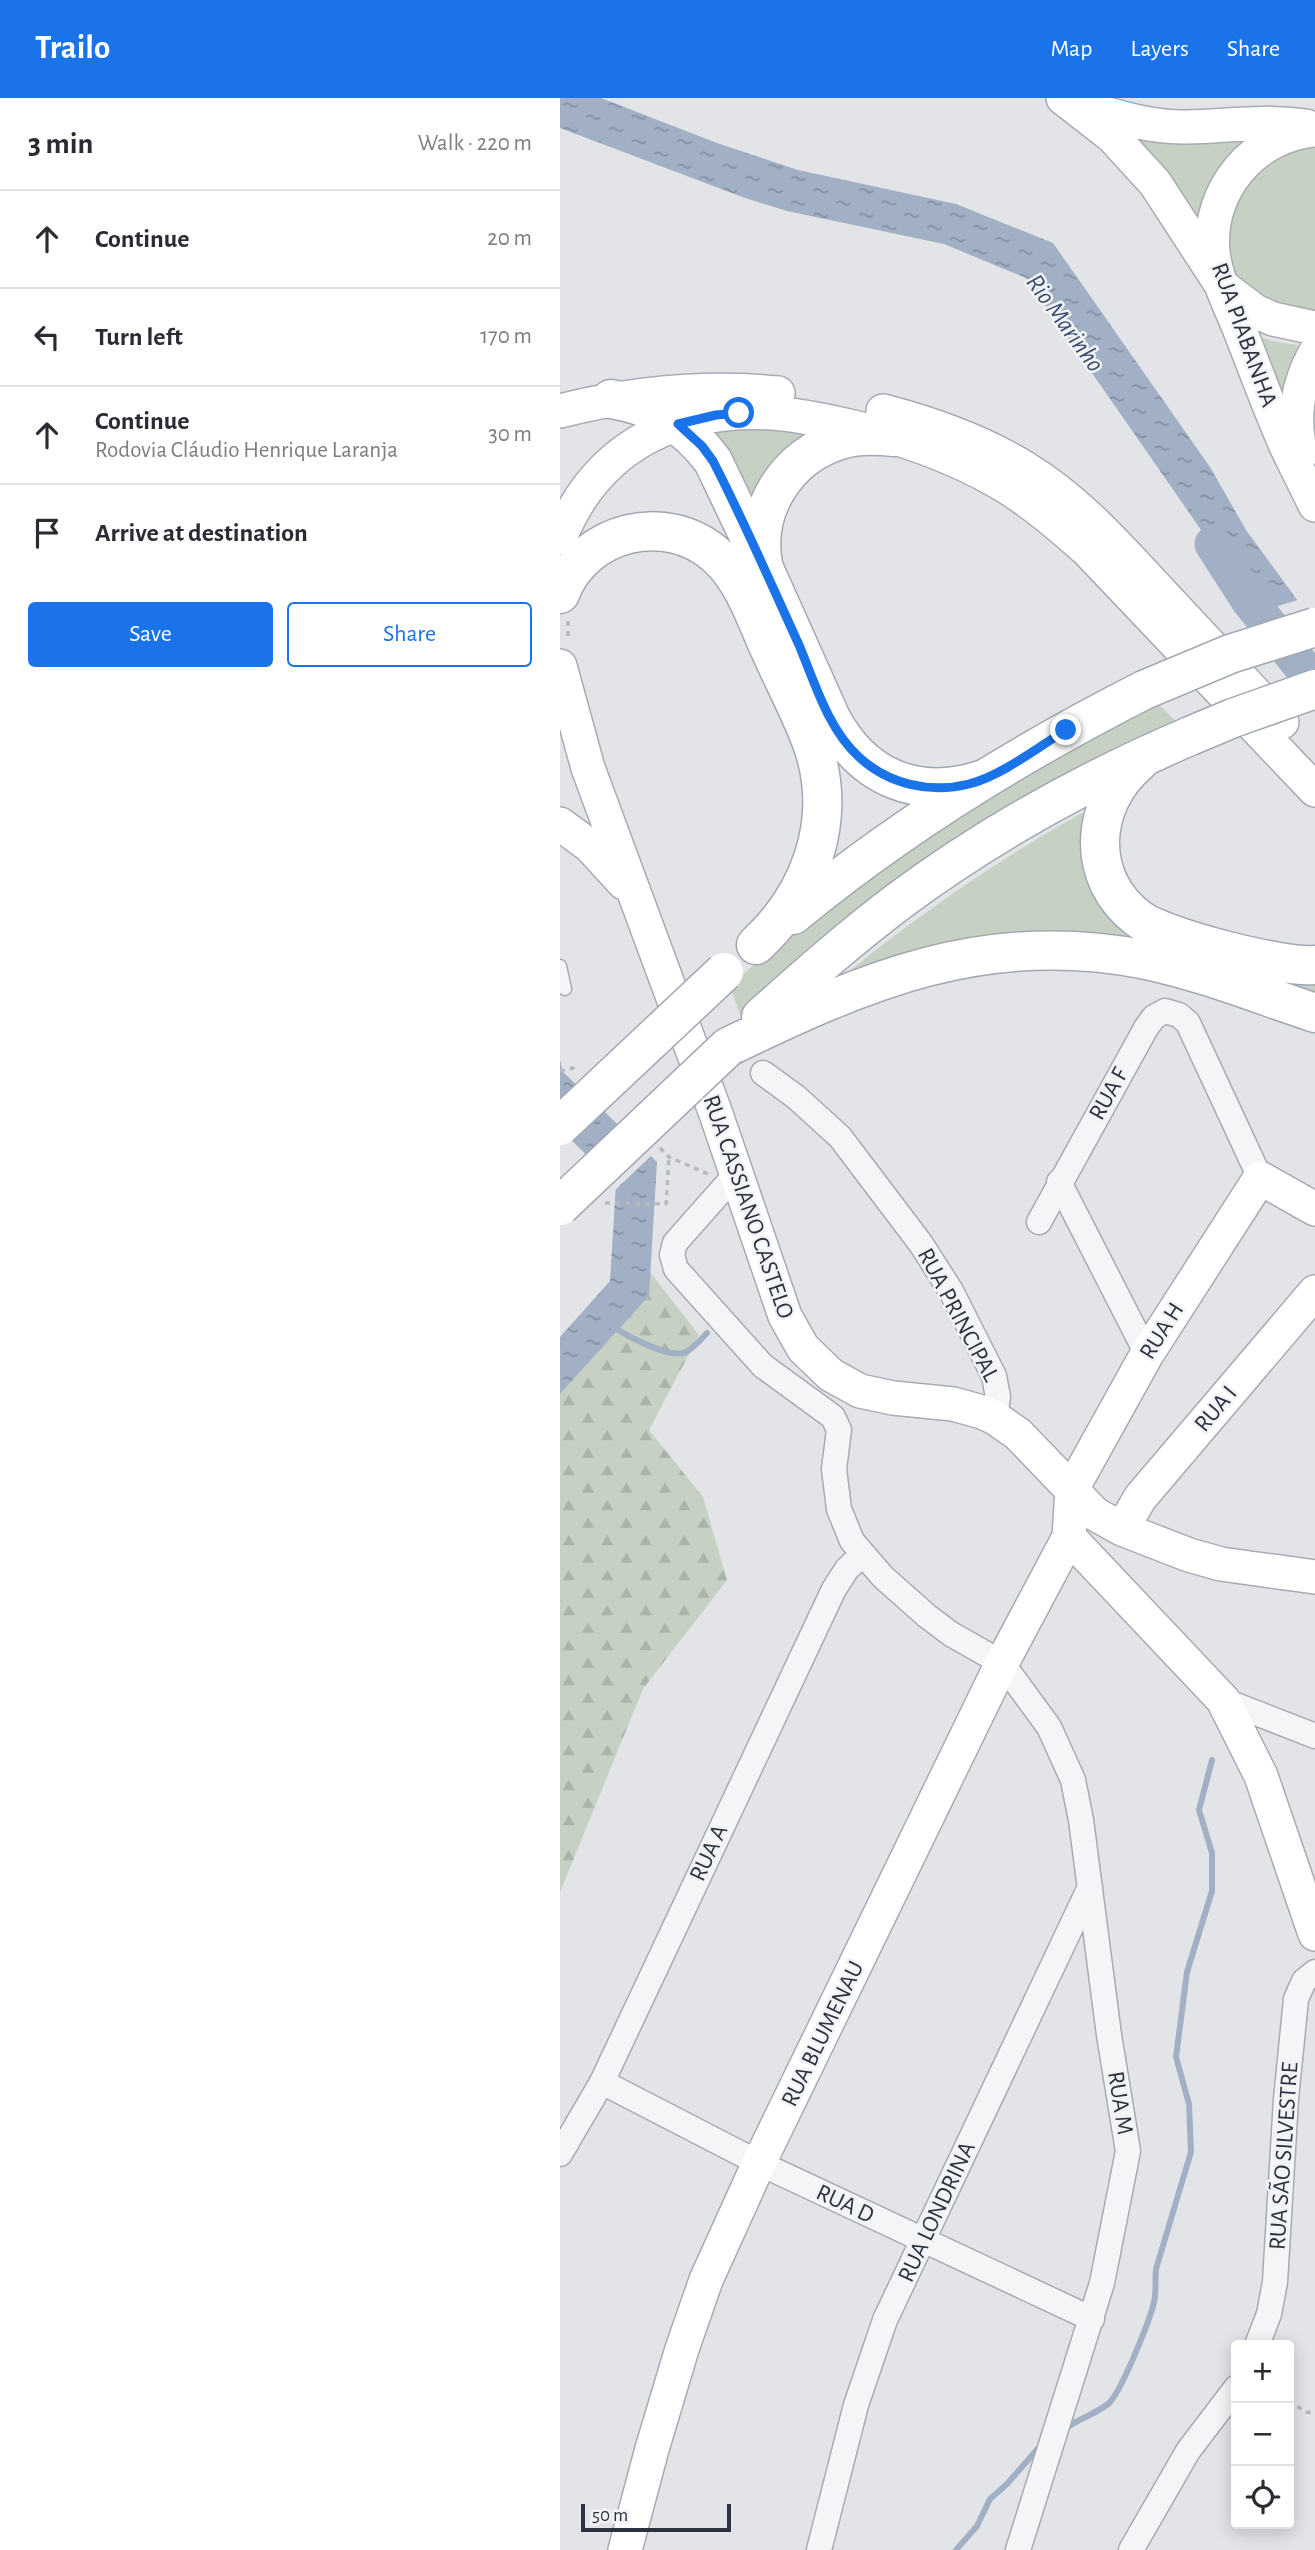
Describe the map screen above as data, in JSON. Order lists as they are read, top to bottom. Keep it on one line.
{"streets":{"main road":["RUA PIABANHA","RUA CASSIANO CASTELO","RUA PRINCIPAL","RUA H","RUA I","RUA BLUMENAU"],"street":["RUA F","RUA A","RUA M","RUA SÃO SILVESTRE","RUA D","RUA LONDRINA"]},"crossings":[["RUA F","RUA H"],["RUA CASSIANO CASTELO","RUA PRINCIPAL"],["RUA PRINCIPAL","RUA H"],["RUA PRINCIPAL","RUA I"],["RUA A","RUA D"],["RUA BLUMENAU","RUA M"],["RUA BLUMENAU","RUA D"],["RUA M","RUA D"],["RUA M","RUA LONDRINA"],["RUA D","RUA LONDRINA"]],"water":["Rio Marinho"],"scale_bar":"50 m","page":{"header":"Trailo","nav":["Map","Layers","Share"],"heading":["3 min","Walk · 220 m"],"list":[["Continue","20 m"],["Turn left","170 m"],["Continue","Rodovia Cláudio Henrique Laranja","30 m"],"Arrive at destination"],"buttons":["Save","Share"],"map_buttons":["+","−"],"scale":"50 m"}}
